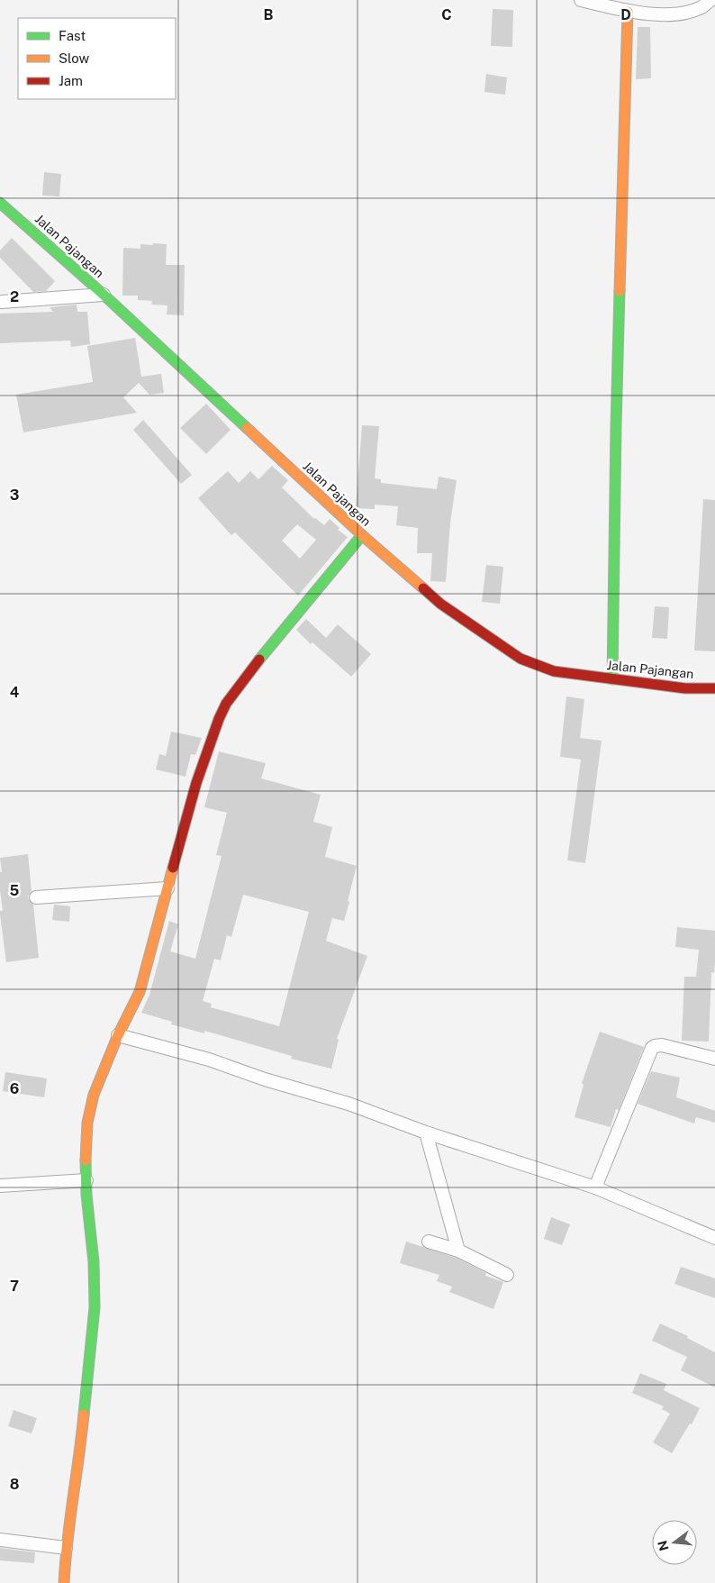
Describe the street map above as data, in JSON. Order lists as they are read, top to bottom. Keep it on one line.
{"streets":{"street":["Jalan Pajangan"]},"legend":["Fast","Slow","Jam"],"north":"left","grid":{"columns":["B","C","D"],"rows":["2","3","4","5","6","7","8"]}}
